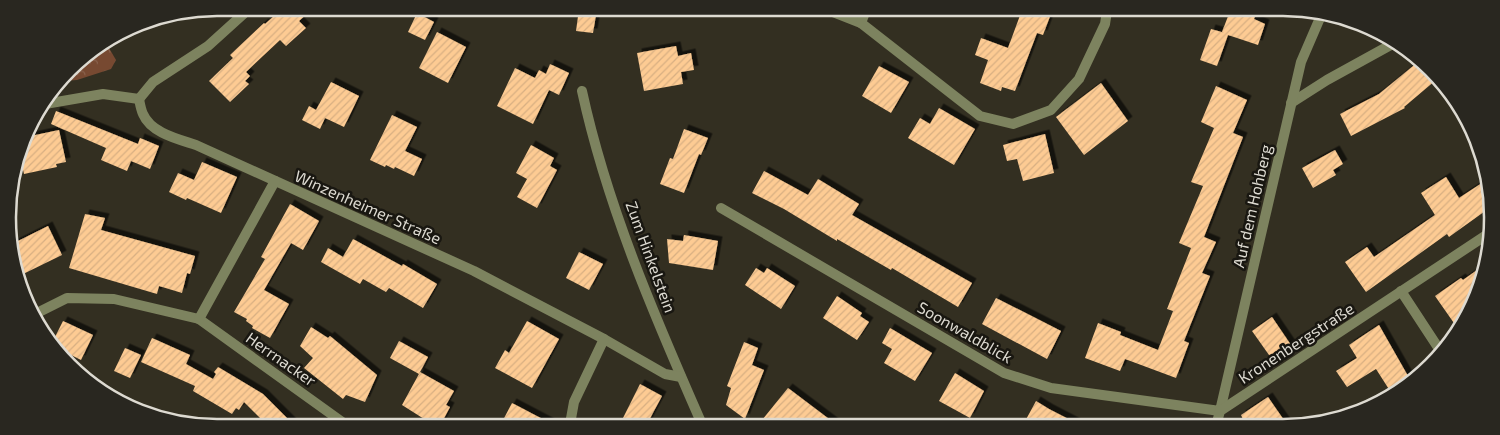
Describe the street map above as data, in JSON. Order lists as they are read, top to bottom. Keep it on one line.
{"streets":{"street":["Auf dem Hohberg","Winzenheimer Straße","Zum Hinkelstein","Soonwaldblick","Kronenbergstraße","Herrnacker"]},"crossings":[["Auf dem Hohberg","Soonwaldblick"],["Auf dem Hohberg","Kronenbergstraße"],["Winzenheimer Straße","Zum Hinkelstein"],["Soonwaldblick","Kronenbergstraße"]]}
